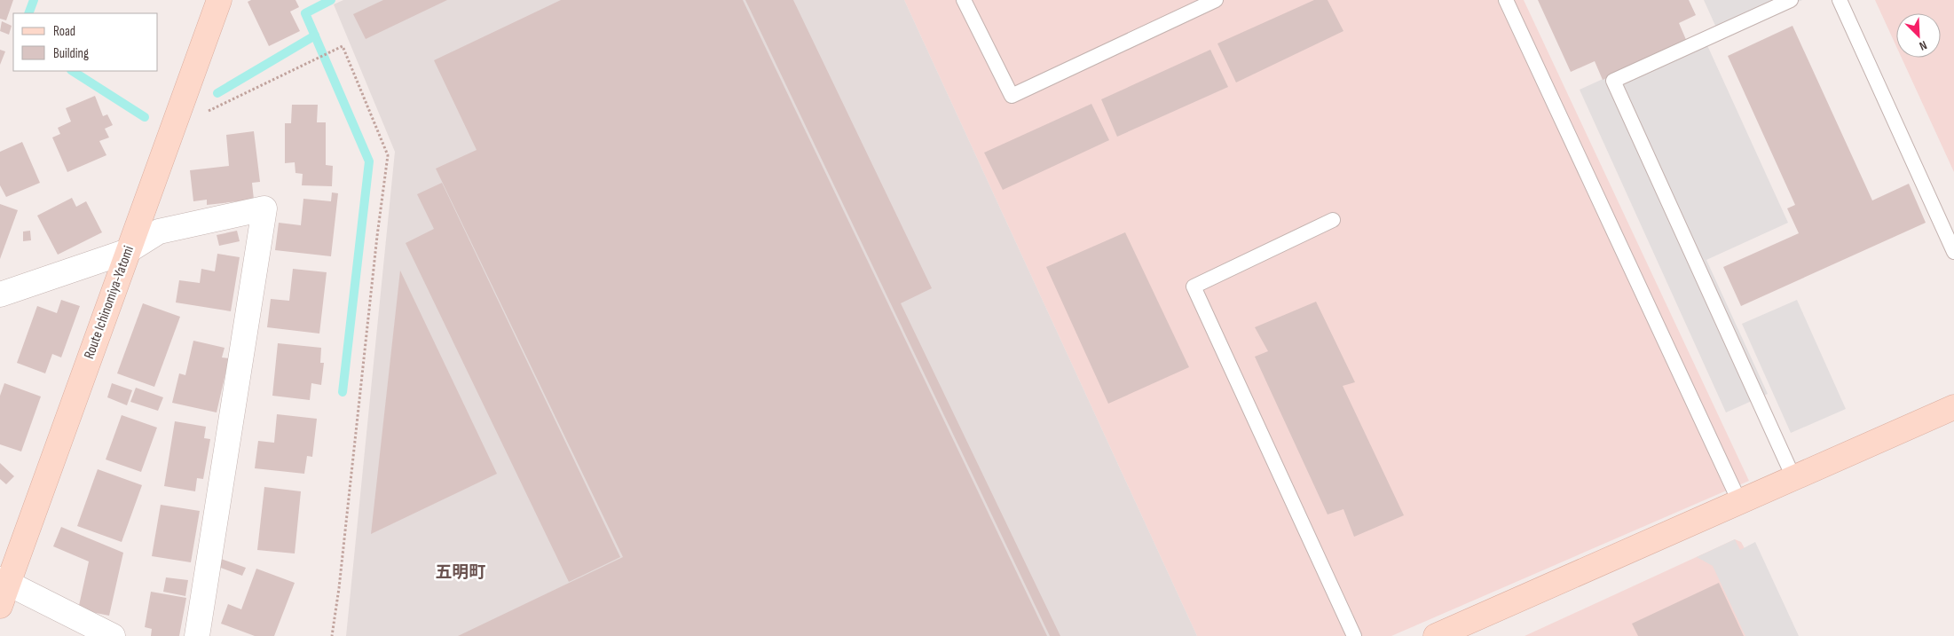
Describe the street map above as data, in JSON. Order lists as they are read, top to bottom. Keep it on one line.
{"streets":{"main road":["Route Ichinomiya-Yatomi"]},"districts":["五明町"],"legend":["Road","Building"],"north":"bottom right"}
